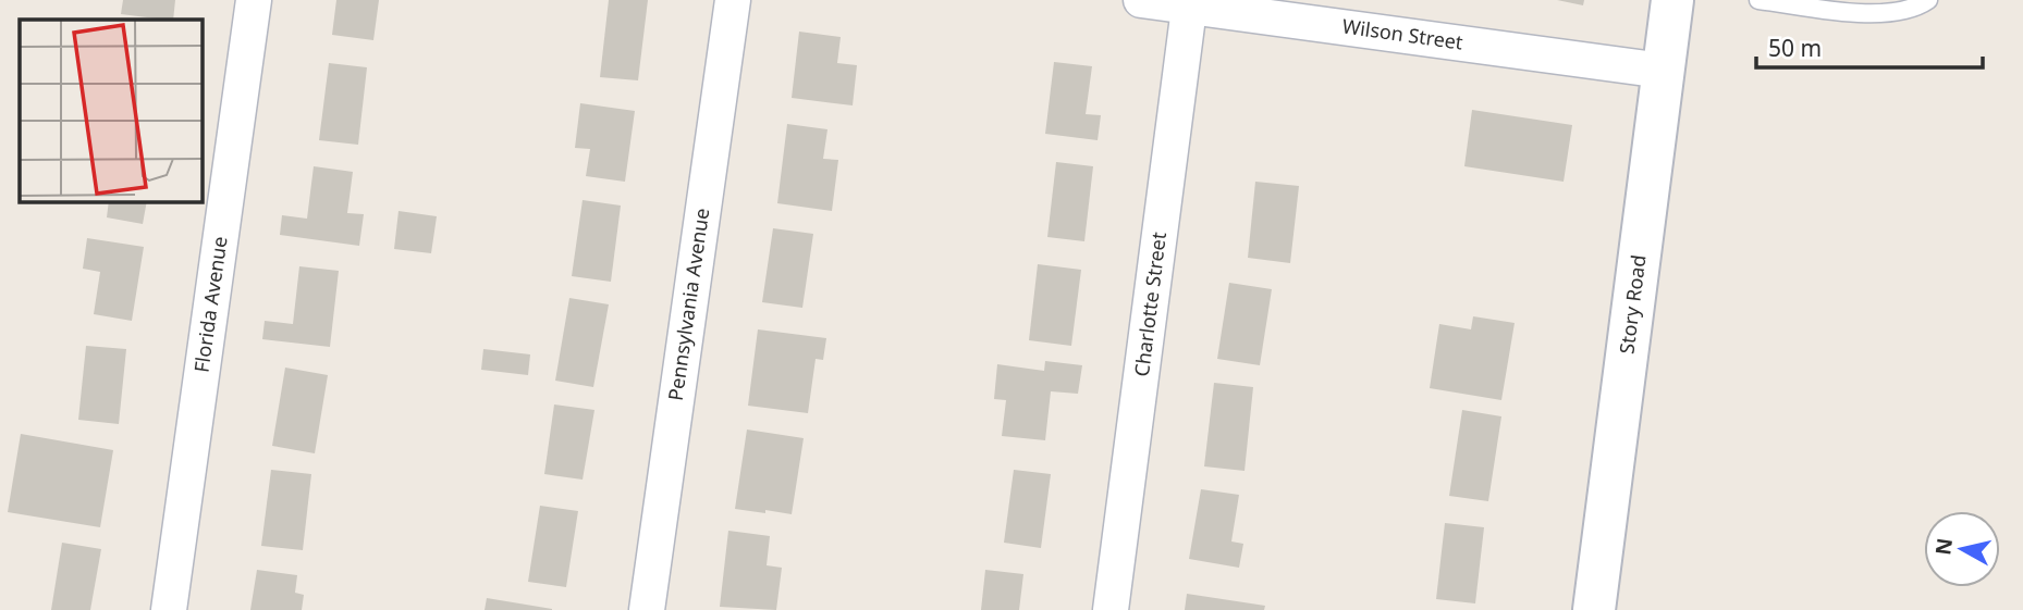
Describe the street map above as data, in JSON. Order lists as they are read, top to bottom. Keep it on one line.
{"streets":{"street":["Wilson Street","Florida Avenue","Pennsylvania Avenue","Charlotte Street","Story Road"]},"crossings":[["Wilson Street","Charlotte Street"],["Wilson Street","Story Road"]],"scale_bar":"50 m","north":"left"}
